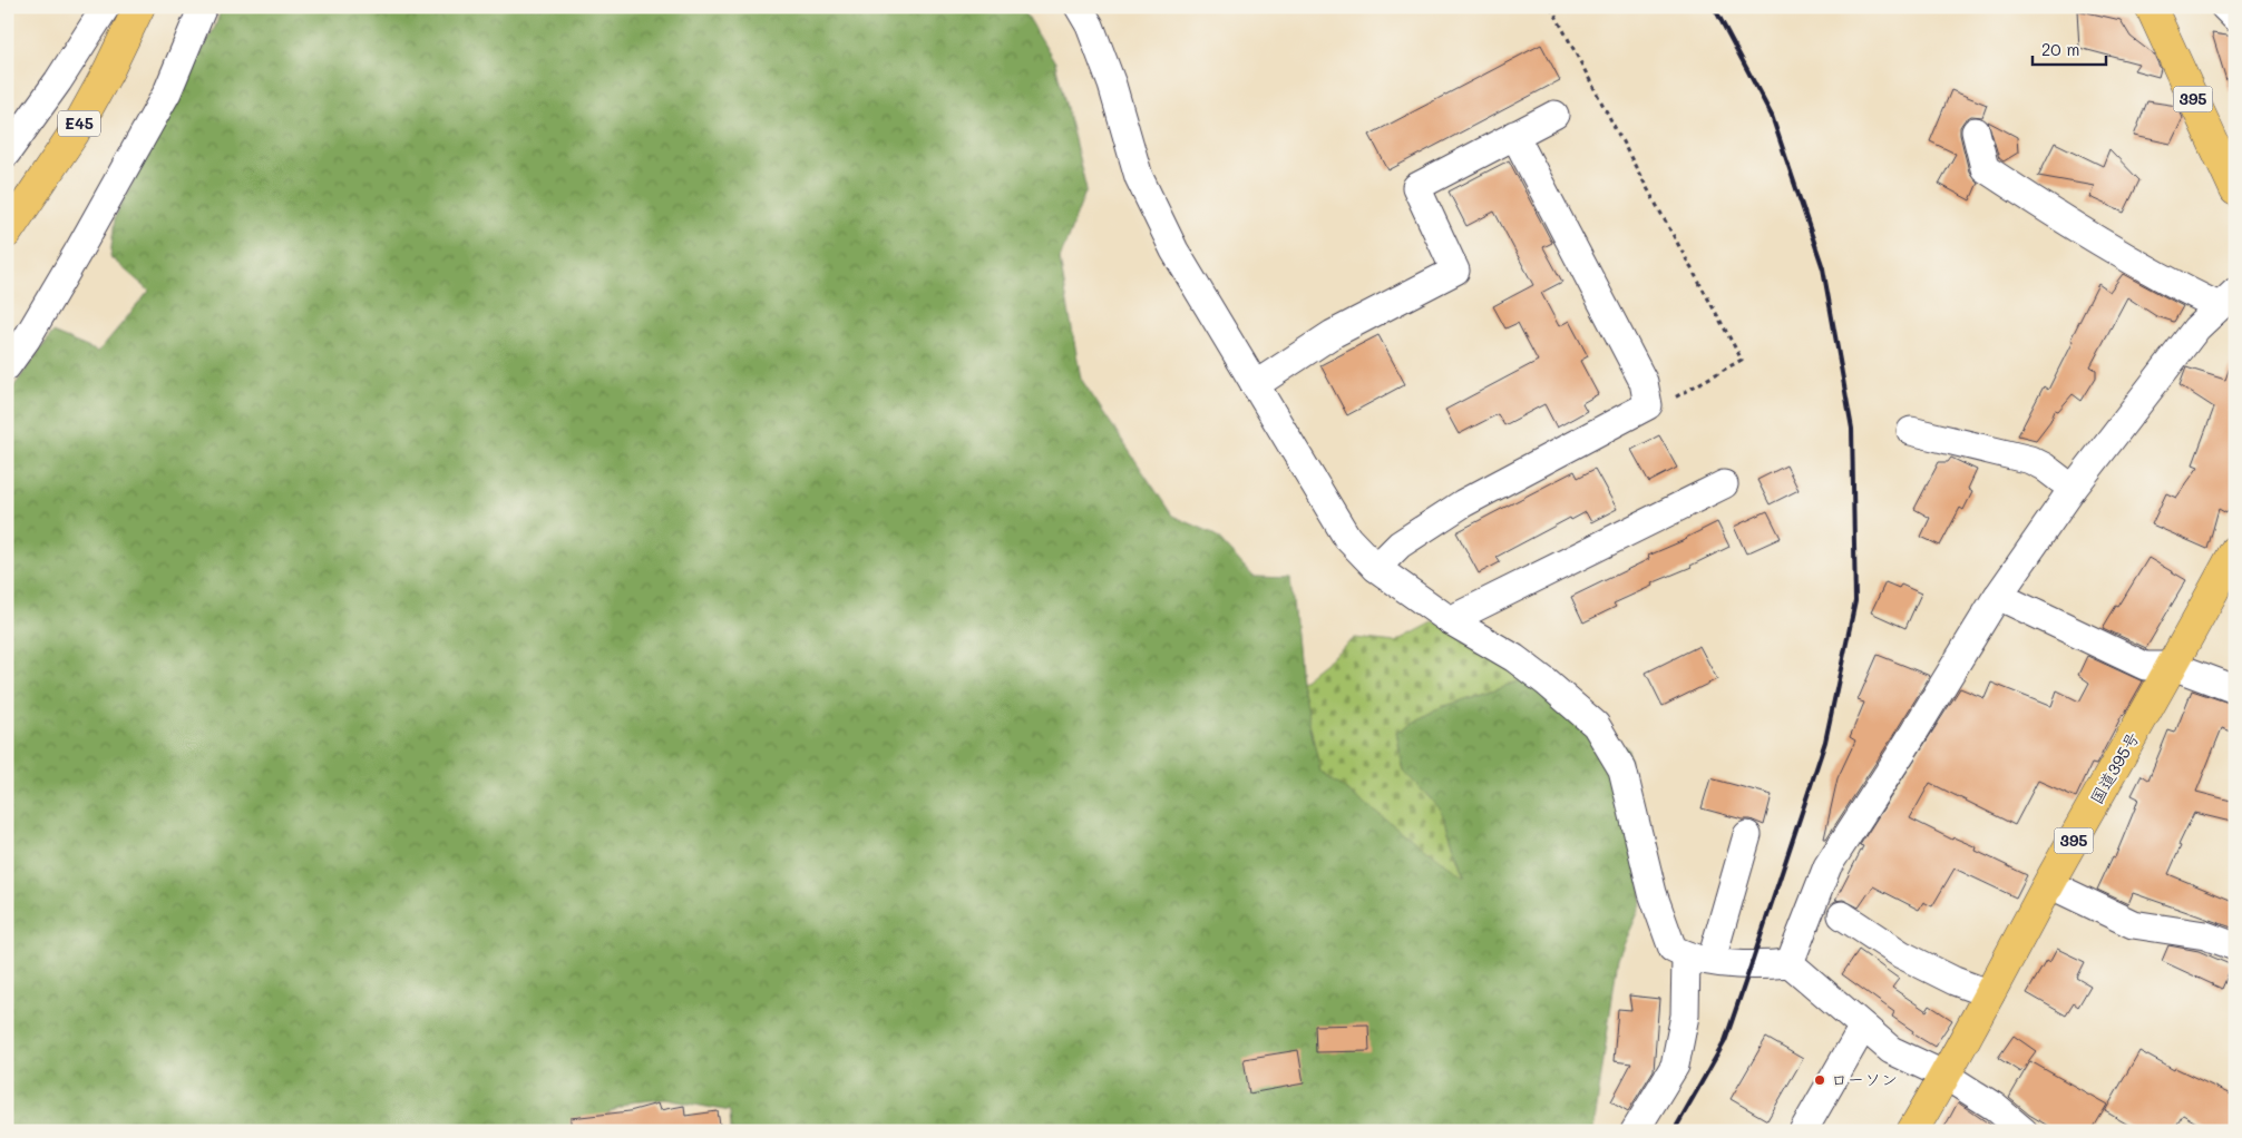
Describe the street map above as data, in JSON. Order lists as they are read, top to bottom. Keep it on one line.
{"streets":{"highway":["395","E45","国道395号"]},"places":["ローソン"],"scale_bar":"20 m"}
